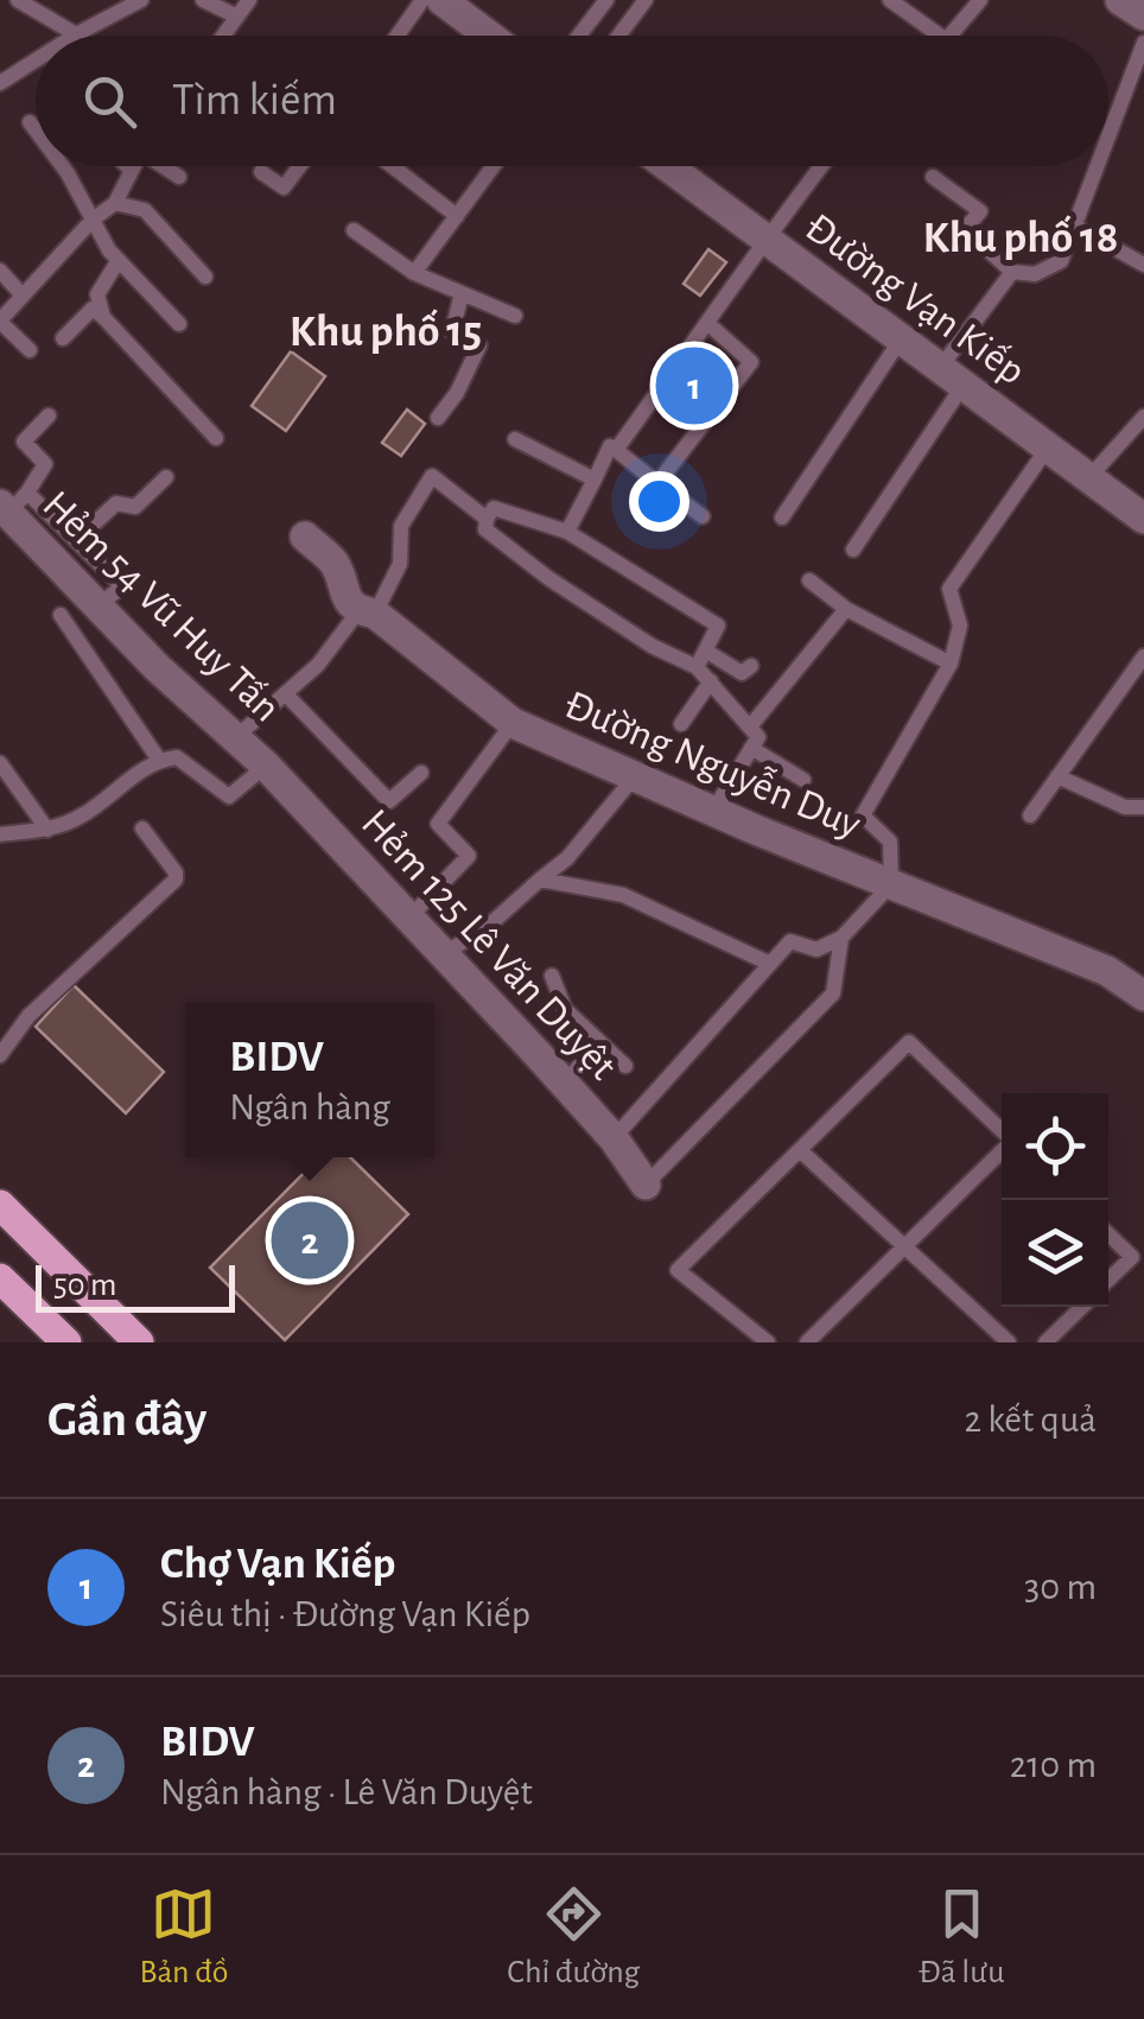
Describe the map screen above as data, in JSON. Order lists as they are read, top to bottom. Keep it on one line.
{"streets":{"street":["Đường Vạn Kiếp","Hẻm 54 Vũ Huy Tấn","Đường Nguyễn Duy","Hẻm 125 Lê Văn Duyệt"]},"crossings":[["Hẻm 54 Vũ Huy Tấn","Hẻm 125 Lê Văn Duyệt"]],"districts":["Khu phố 18","Khu phố 15"],"scale_bar":"50 m","page":{"search":"Tìm kiếm","pins":["1","2"],"popup":["BIDV","Ngân hàng"],"scale":"50 m","heading":["Gần đây","2 kết quả"],"list":[{"mark":"1","name":"Chợ Vạn Kiếp","note":"Siêu thị · Đường Vạn Kiếp","value":"30 m"},{"mark":"2","name":"BIDV","note":"Ngân hàng · Lê Văn Duyệt","value":"210 m"}],"nav":["Bản đồ","Chỉ đường","Đã lưu"]}}
